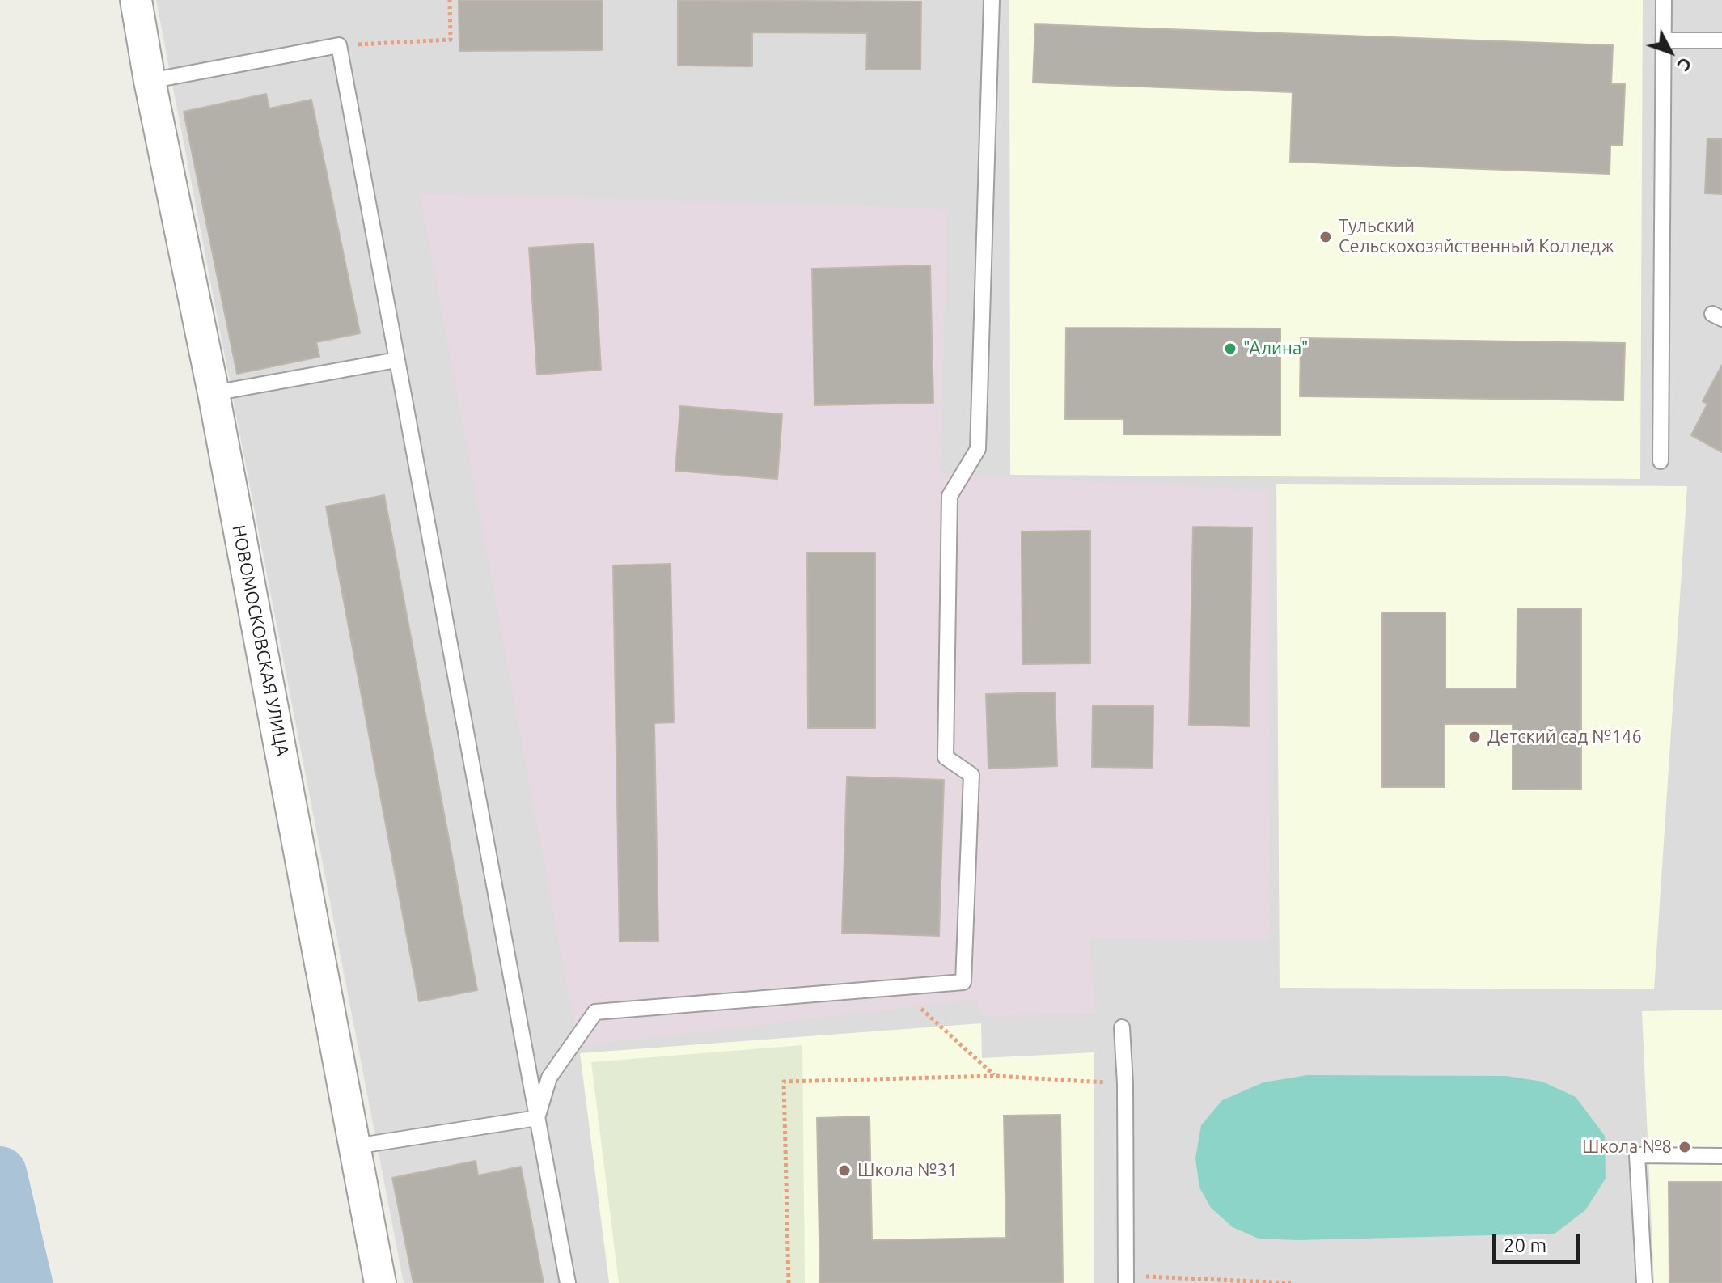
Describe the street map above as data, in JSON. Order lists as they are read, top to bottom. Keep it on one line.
{"streets":{"street":["НОВОМОСКОВСКАЯ УЛИЦА"]},"places":["Тульский Сельскохозяйственный Колледж","\"Алина\"","Детский сад №146","Школа №8","Школа №31"],"scale_bar":"20 m","north":"bottom right"}
